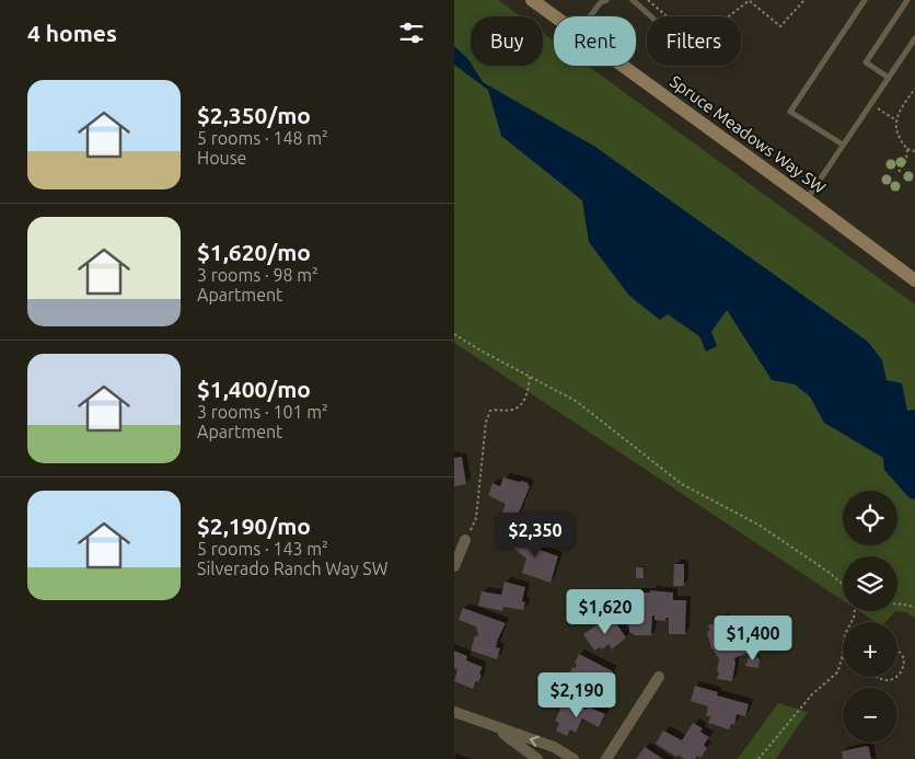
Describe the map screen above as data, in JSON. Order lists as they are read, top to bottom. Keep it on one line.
{"streets":{"main road":["Spruce Meadows Way SW"]},"page":{"heading":"4 homes","chip":["Buy","Rent","Filters"],"list":[{"name":"$2,350/mo","note":"5 rooms · 148 m² · House"},{"name":"$1,620/mo","note":"3 rooms · 98 m² · Apartment"},{"name":"$1,400/mo","note":"3 rooms · 101 m² · Apartment"},{"name":"$2,190/mo","note":"5 rooms · 143 m² · Silverado Ranch Way SW"}],"map_buttons":["+","−"],"price":["$2,350","$1,620","$1,400","$2,190"]}}
